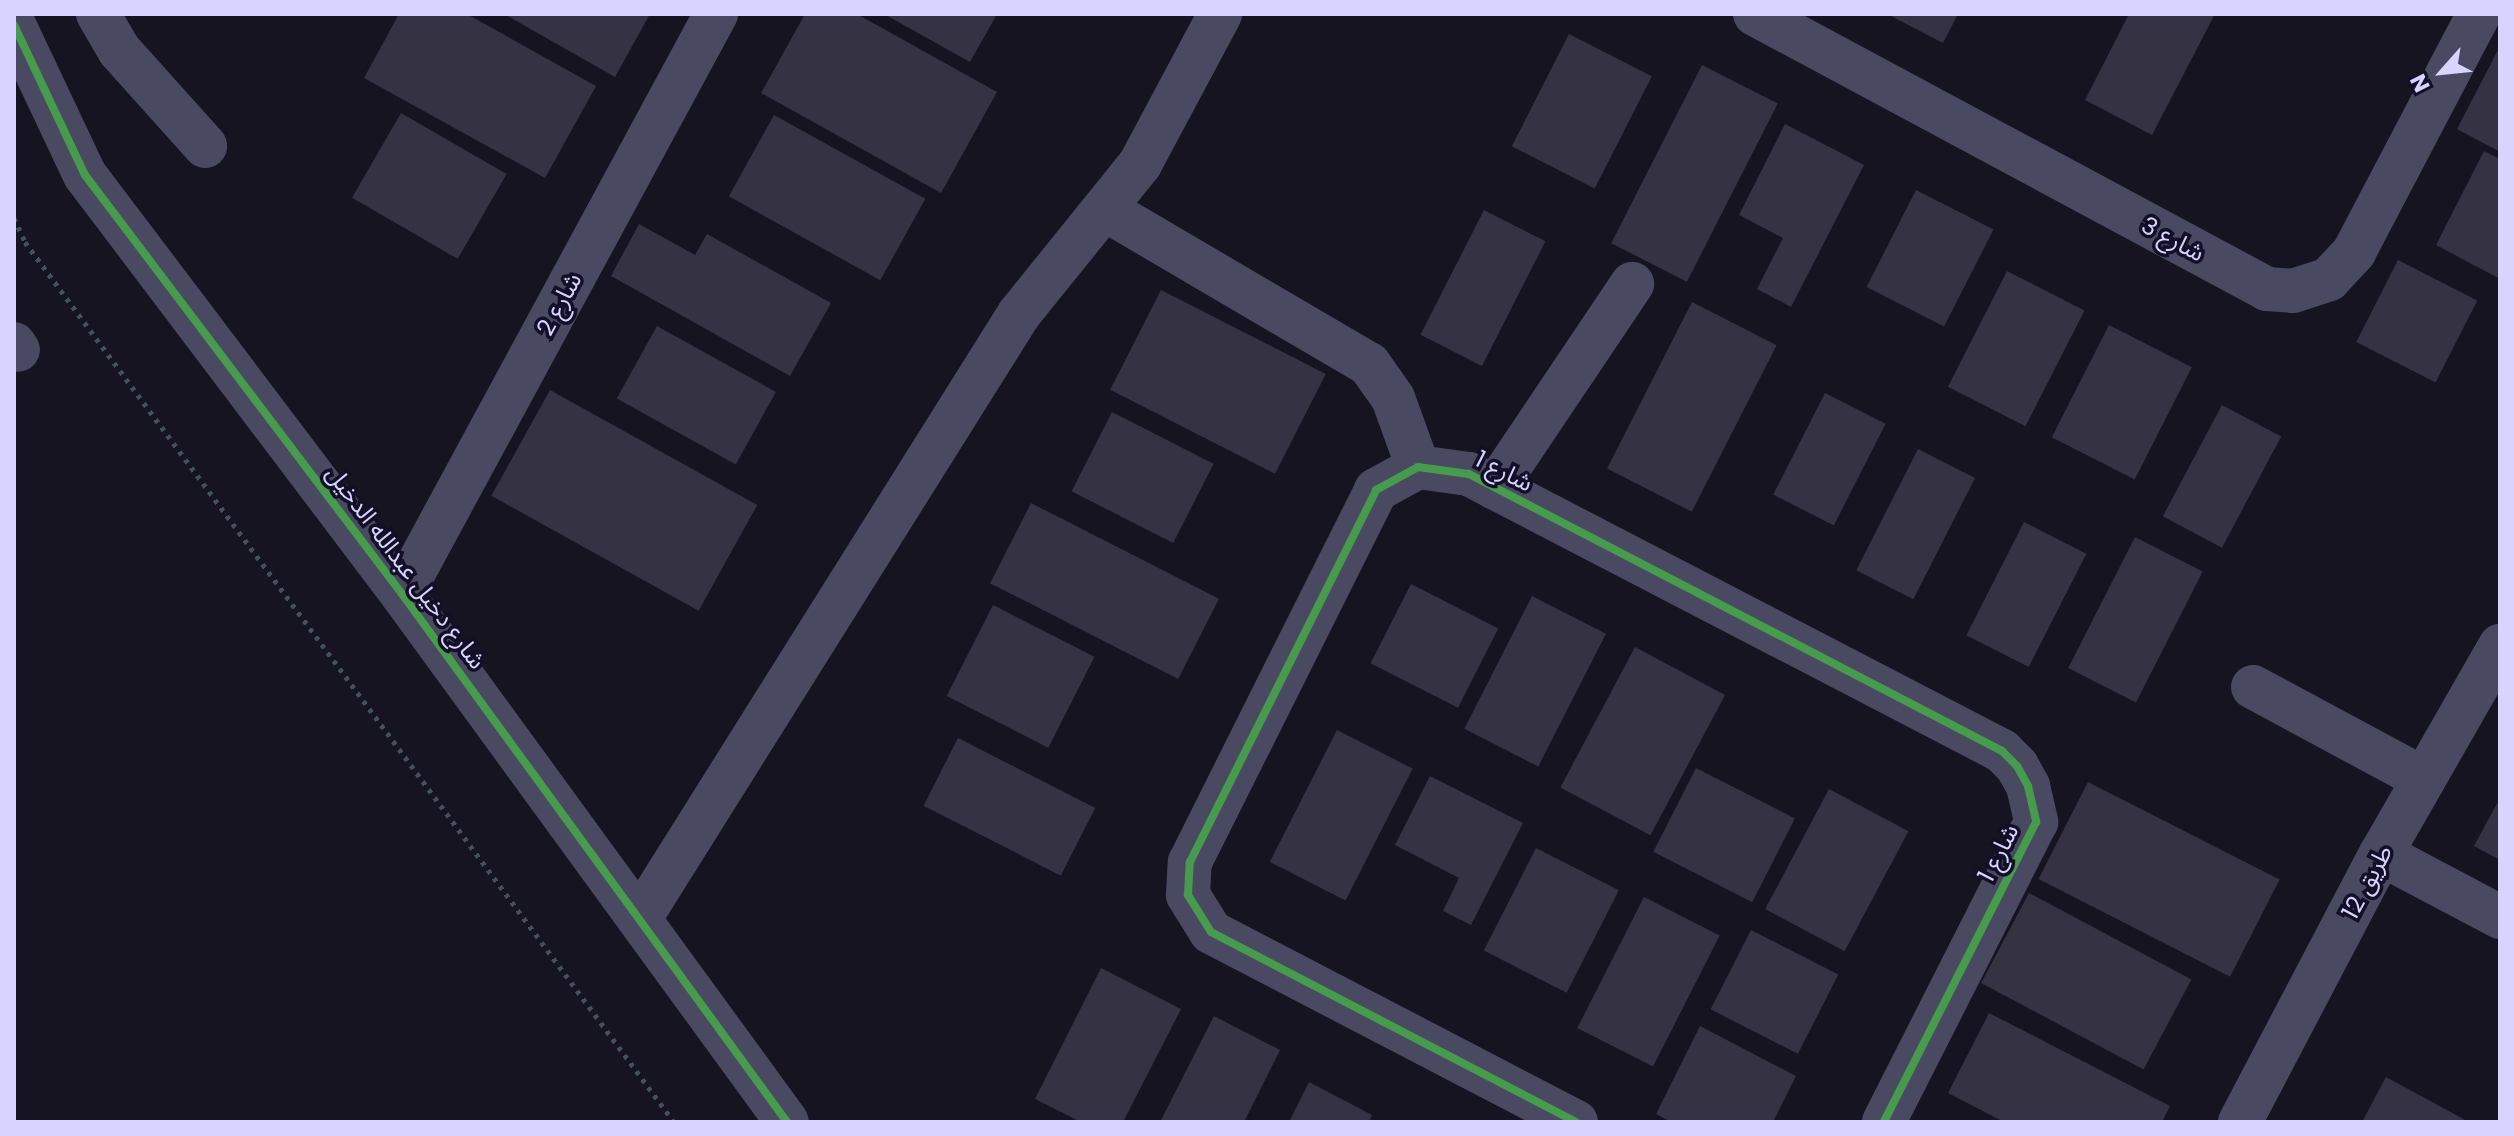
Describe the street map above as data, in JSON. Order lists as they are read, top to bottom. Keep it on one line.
{"streets":{"street":["شارع 3","شارع 2","شارع 1","شارع دخيل عبدالله الدخيل","طريق 12"]},"crossings":[["شارع 2","شارع دخيل عبدالله الدخيل"]],"north":"bottom left"}
